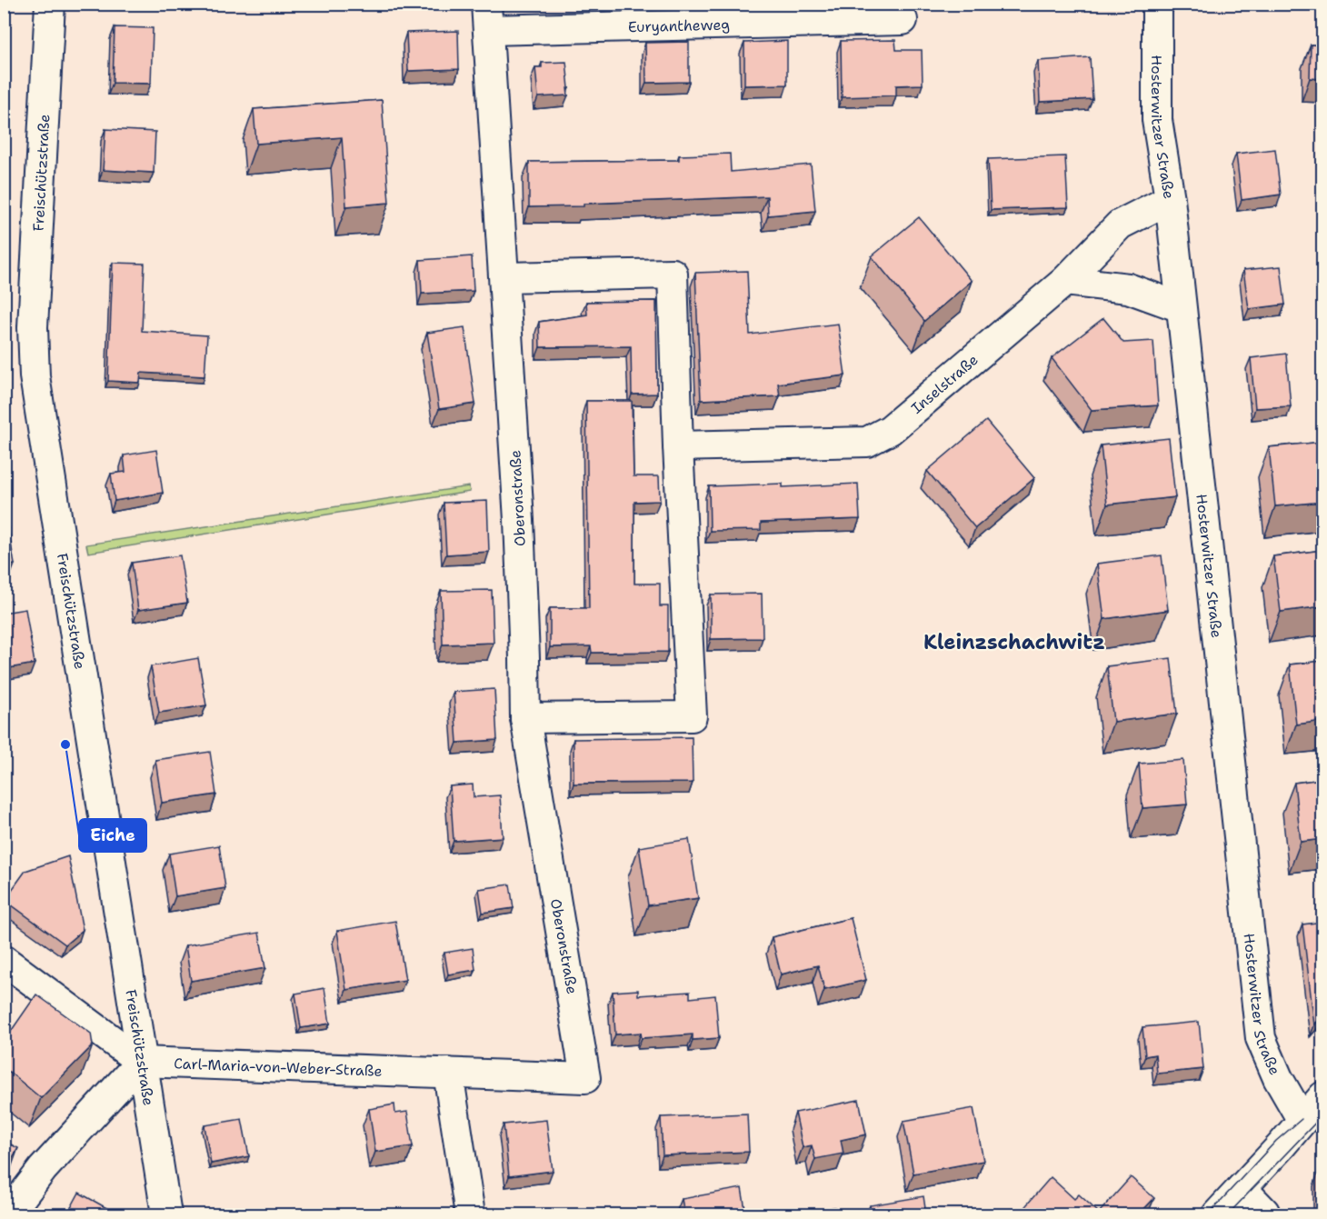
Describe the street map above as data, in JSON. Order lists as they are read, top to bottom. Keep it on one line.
{"streets":{"street":["Euryantheweg","Hosterwitzer Straße","Freischützstraße","Inselstraße","Oberonstraße","Carl-Maria-von-Weber-Straße"]},"crossings":[["Euryantheweg","Oberonstraße"],["Hosterwitzer Straße","Inselstraße"],["Freischützstraße","Carl-Maria-von-Weber-Straße"],["Oberonstraße","Carl-Maria-von-Weber-Straße"]],"districts":["Kleinzschachwitz"],"places":["Eiche"]}
